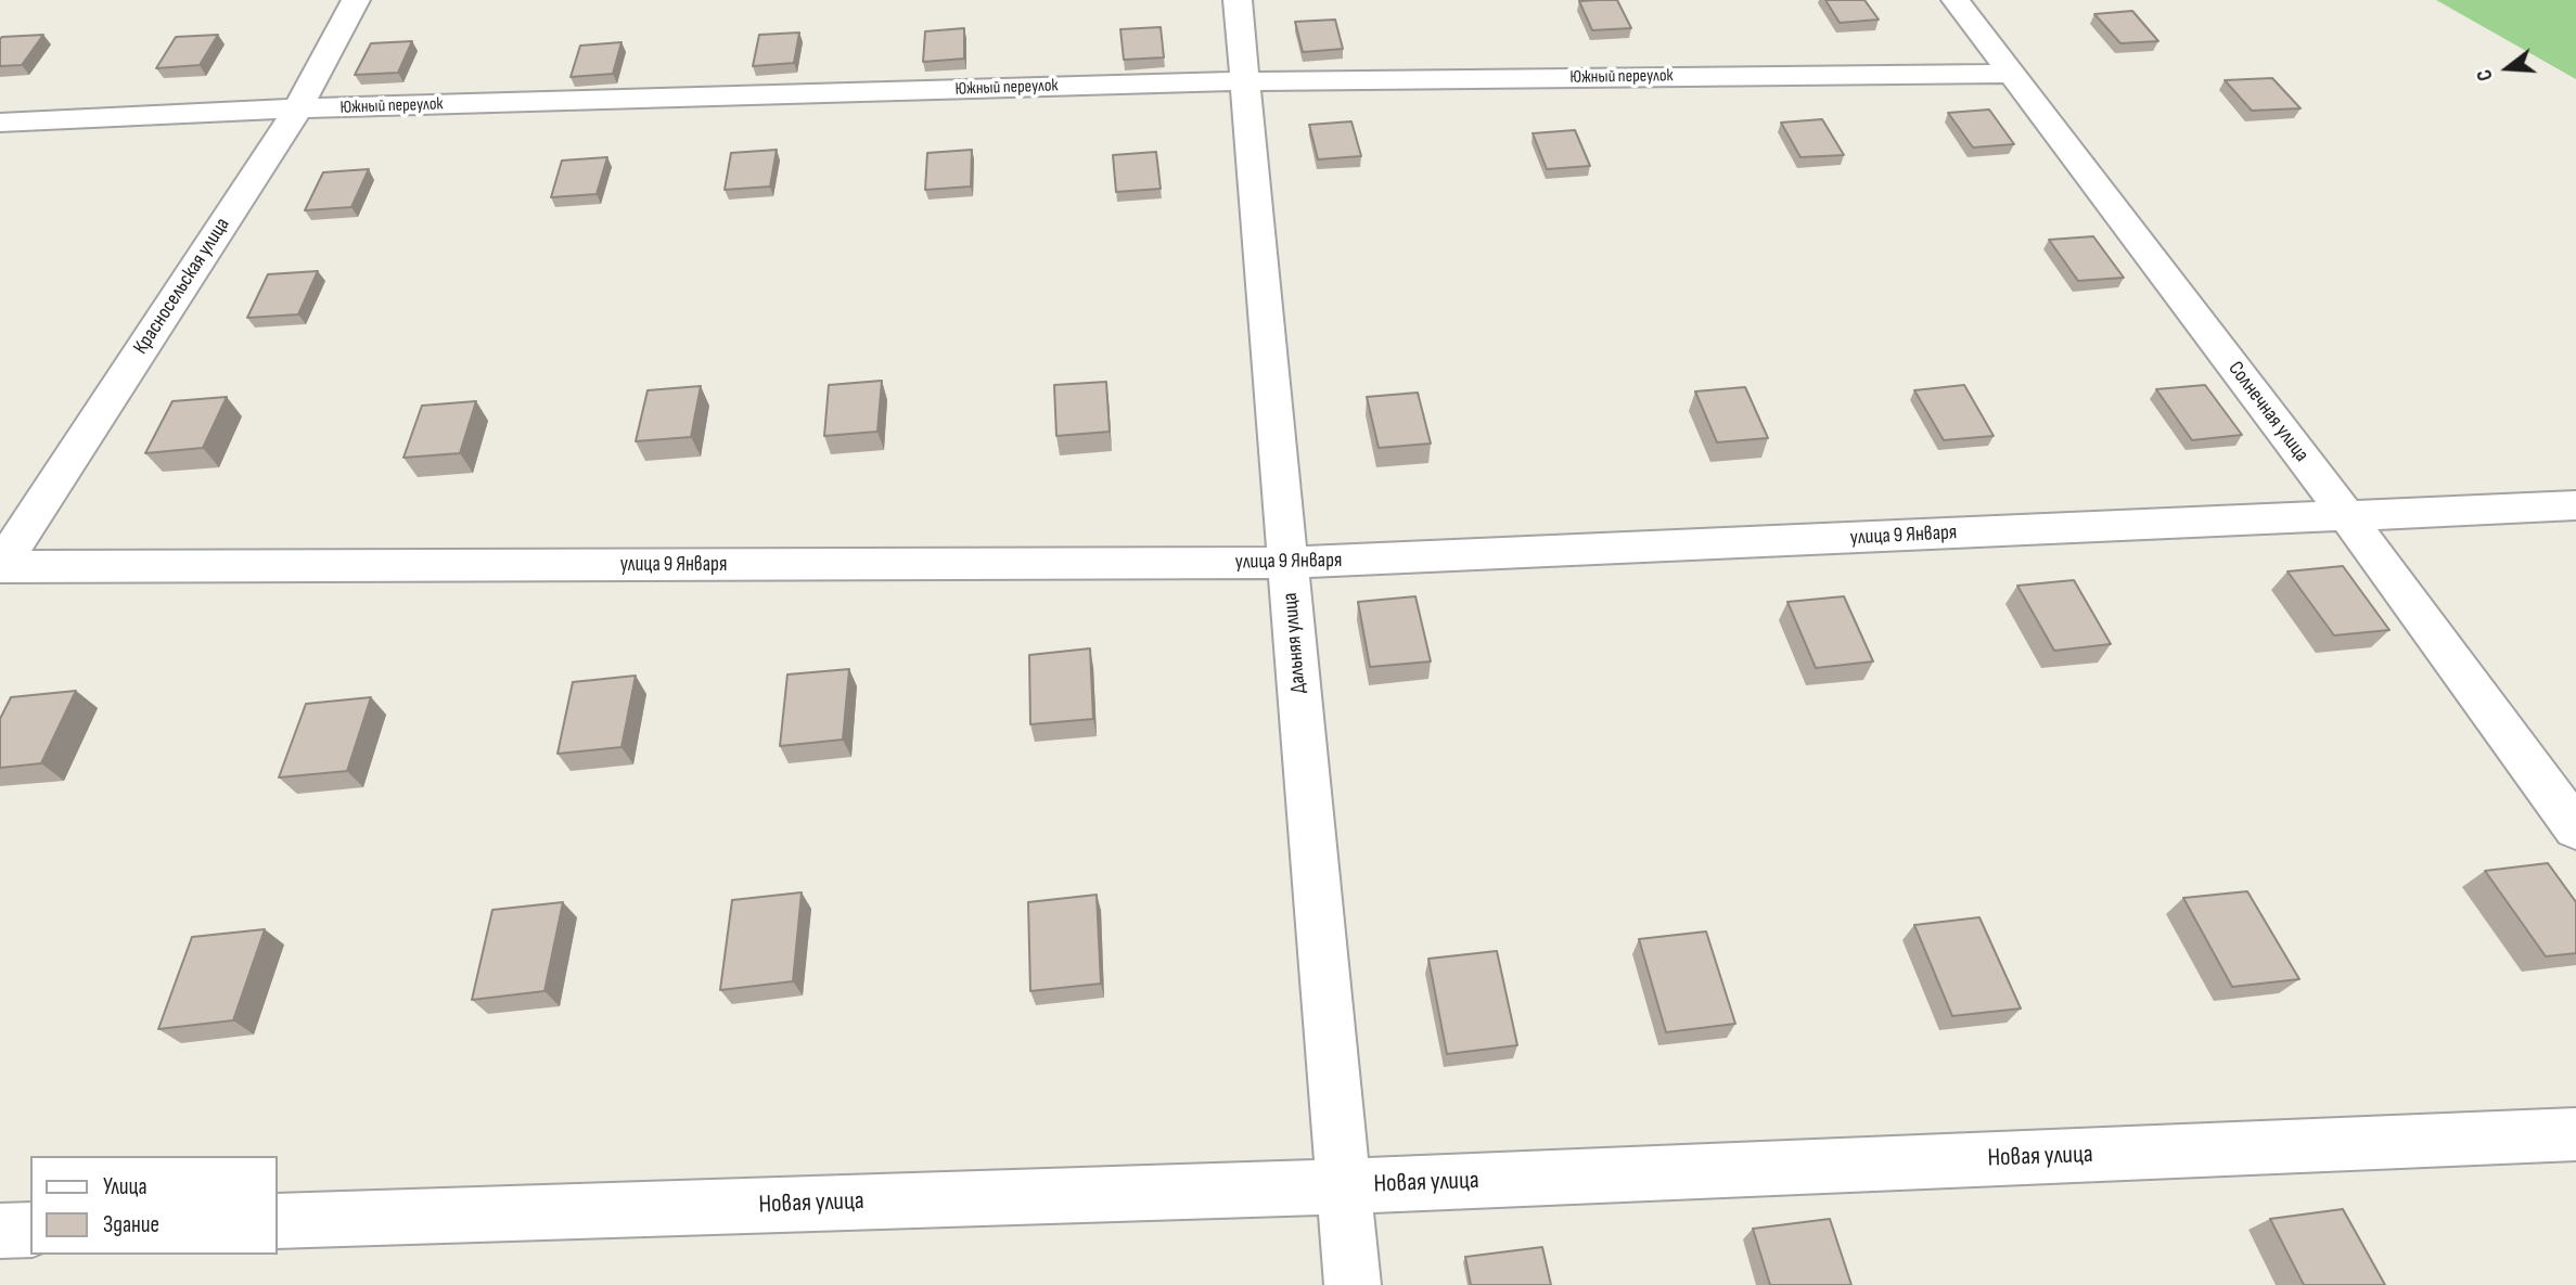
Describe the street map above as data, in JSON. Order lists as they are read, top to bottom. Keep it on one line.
{"streets":{"street":["Южный переулок","Красносельская улица","Солнечная улица","улица 9 Января","Дальняя улица","Новая улица"]},"crossings":[["Южный переулок","Красносельская улица"],["Южный переулок","Солнечная улица"],["Южный переулок","Дальняя улица"],["Красносельская улица","улица 9 Января"],["Солнечная улица","улица 9 Января"],["улица 9 Января","Дальняя улица"],["Дальняя улица","Новая улица"]],"legend":["Улица","Здание"],"north":"left"}
